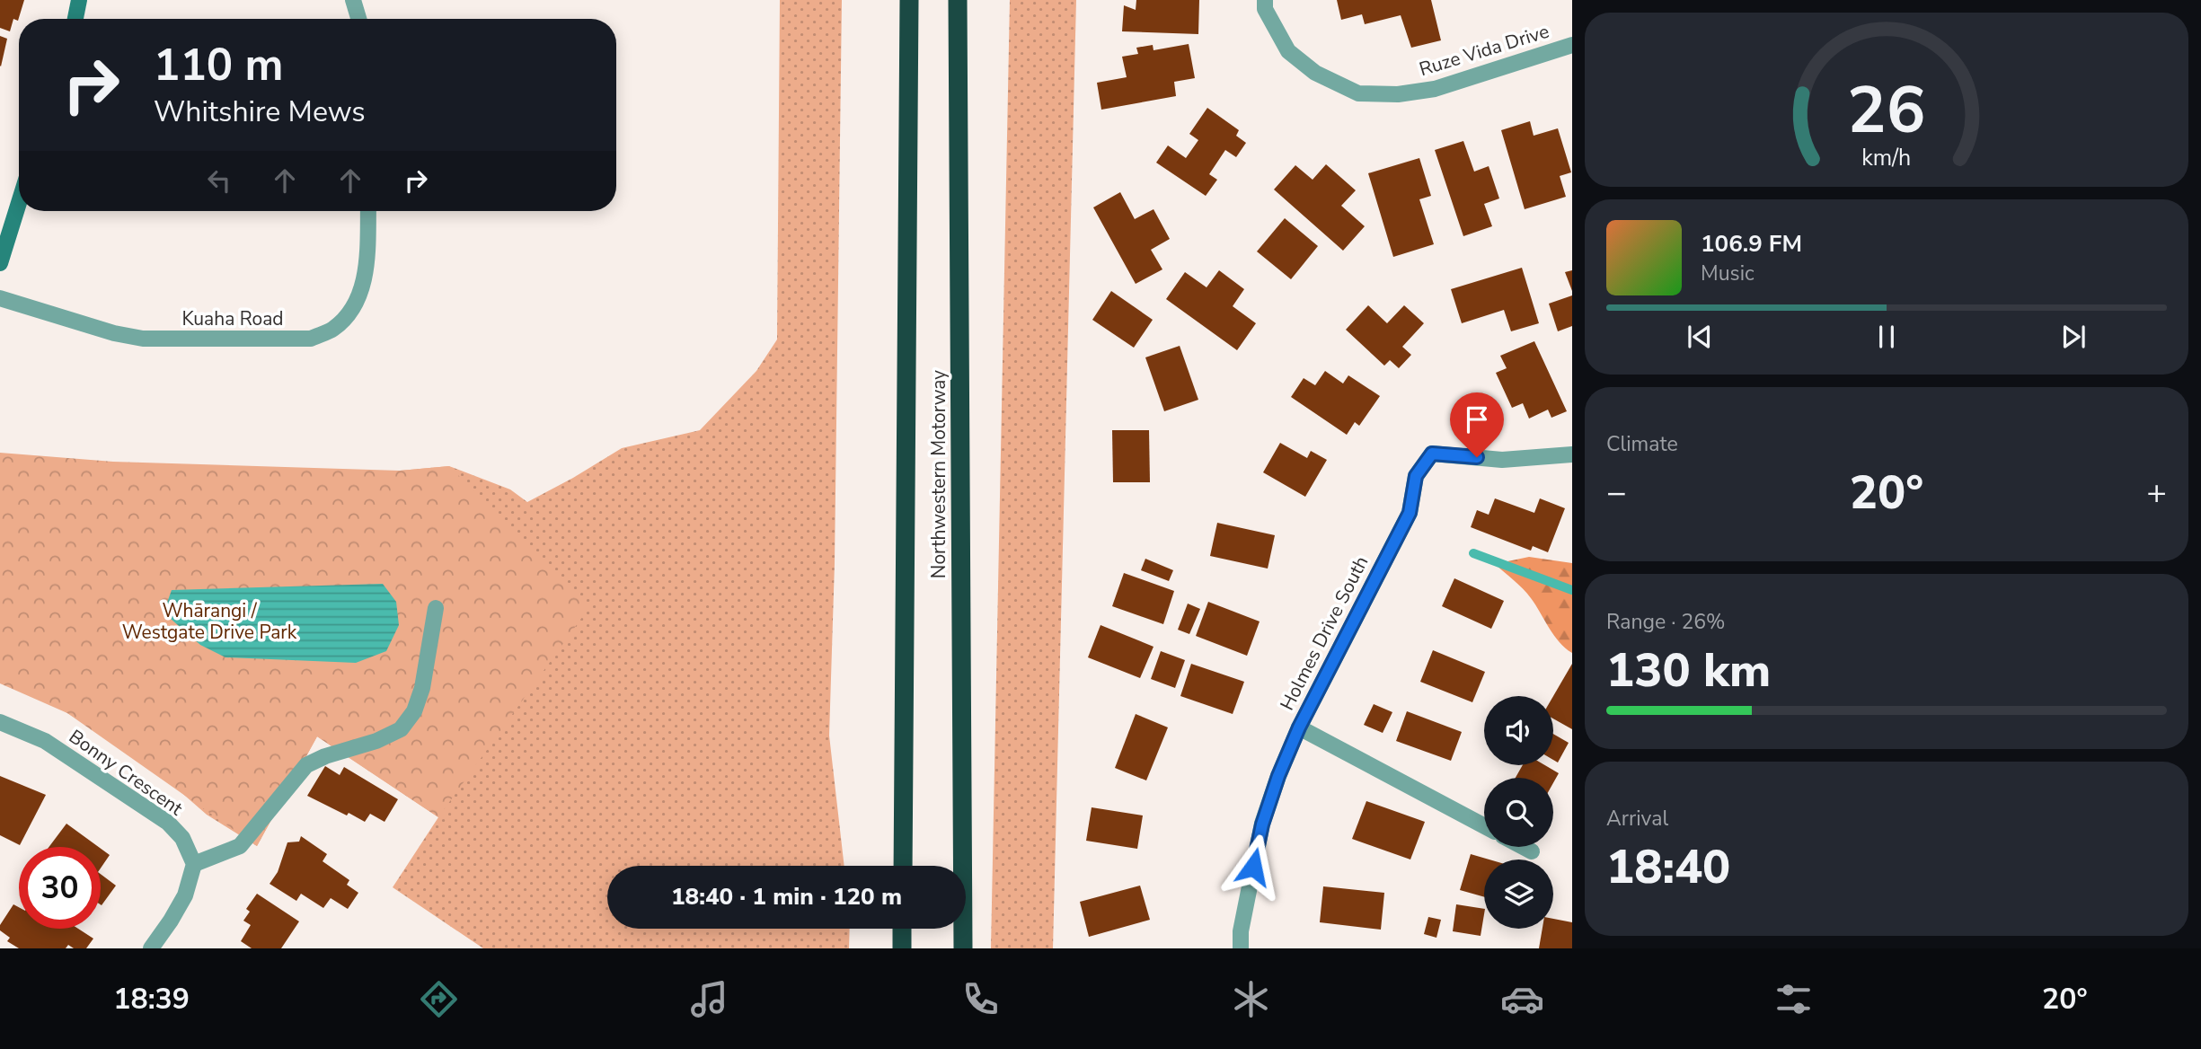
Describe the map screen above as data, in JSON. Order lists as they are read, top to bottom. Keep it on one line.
{"streets":{"highway":["Northwestern Motorway"],"street":["Ruze Vida Drive","Kuaha Road","Holmes Drive South","Bonny Crescent"]},"parks":["Whārangi / Westgate Drive Park"],"page":{"turn":["110 m","Whitshire Mews"],"song":["106.9 FM","Music"],"tile":["Climate",["Range · 26%","130 km"],["Arrival","18:40"]],"heat":["−","20°","+"],"limit":"30","trip":"18:40 · 1 min · 120 m","tabs":["18:39","20°"],"gauge":["26","km/h"]}}
